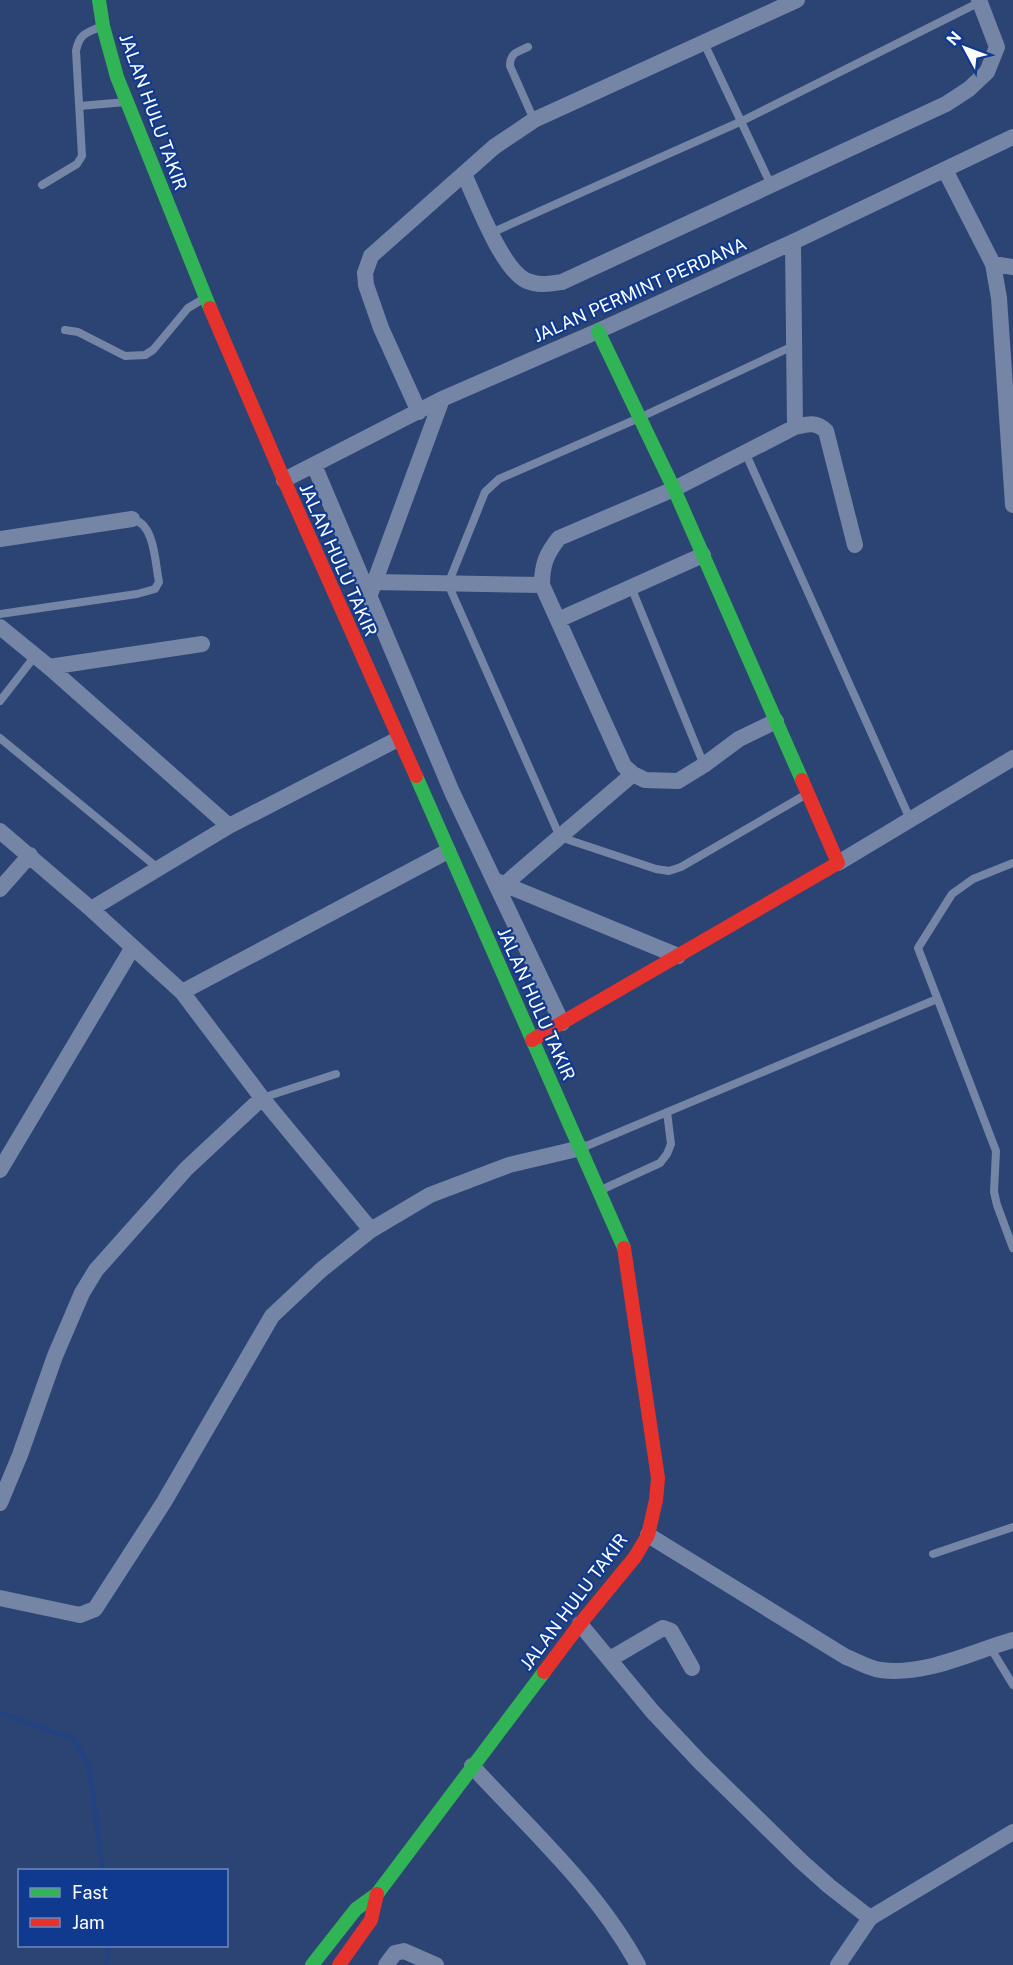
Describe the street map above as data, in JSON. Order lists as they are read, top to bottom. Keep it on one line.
{"streets":{"street":["JALAN HULU TAKIR","JALAN PERMINT PERDANA"]},"crossings":[["JALAN HULU TAKIR","JALAN PERMINT PERDANA"]],"legend":["Fast","Jam"],"north":"top left"}
